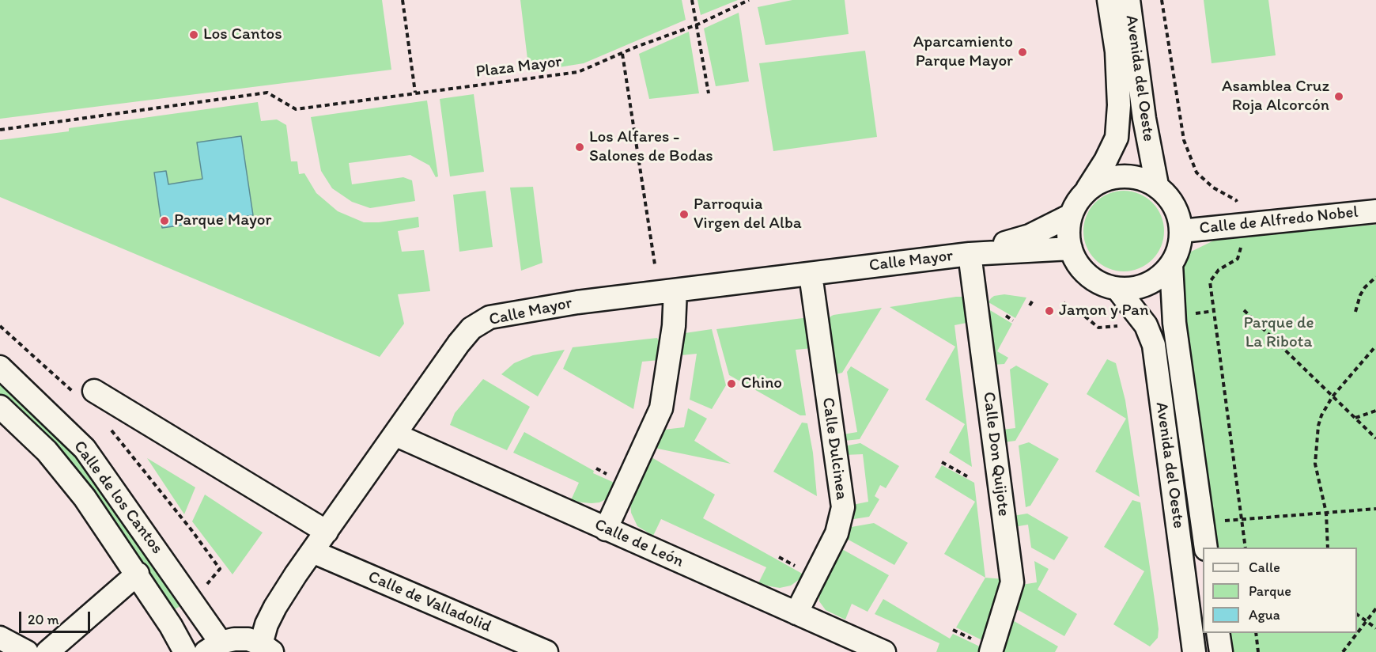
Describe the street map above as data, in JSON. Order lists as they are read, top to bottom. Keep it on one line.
{"streets":{"street":["Avenida del Oeste","Calle de Alfredo Nobel","Calle Mayor","Calle Dulcinea","Calle Don Quijote","Calle de los Cantos","Calle de León","Calle de Valladolid"],"path":["Plaza Mayor"]},"crossings":[["Avenida del Oeste","Calle de Alfredo Nobel"],["Avenida del Oeste","Calle Mayor"],["Calle de Alfredo Nobel","Calle Mayor"],["Calle Mayor","Calle Dulcinea"],["Calle Mayor","Calle Don Quijote"],["Calle Mayor","Calle de León"],["Calle Mayor","Calle de Valladolid"],["Calle Dulcinea","Calle de León"]],"parks":["Parque de La Ribota"],"places":["Los Cantos","Aparcamiento Parque Mayor","Asamblea Cruz Roja Alcorcón","Los Alfares - Salones de Bodas","Parroquia Virgen del Alba","Parque Mayor","Jamon y Pan","Chino"],"legend":["Calle","Parque","Agua"],"scale_bar":"20 m"}
